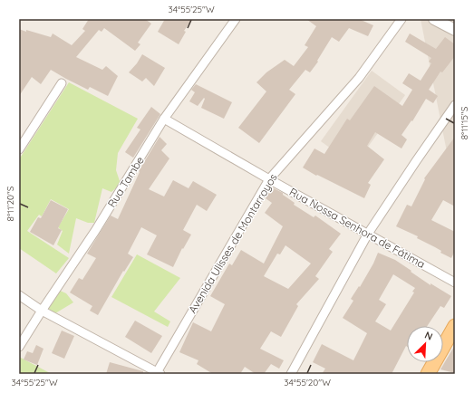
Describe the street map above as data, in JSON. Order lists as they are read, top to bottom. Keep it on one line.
{"streets":{"street":["Rua Tambe","Rua Nossa Senhora de Fátima","Avenida Ulisses de Montarroyos"]},"crossings":[["Rua Tambe","Rua Nossa Senhora de Fátima"],["Rua Nossa Senhora de Fátima","Avenida Ulisses de Montarroyos"]],"north":"top right","coordinates":["34°55'25\"W","8°11'15\"S","8°11'20\"S","34°55'20\"W"]}
